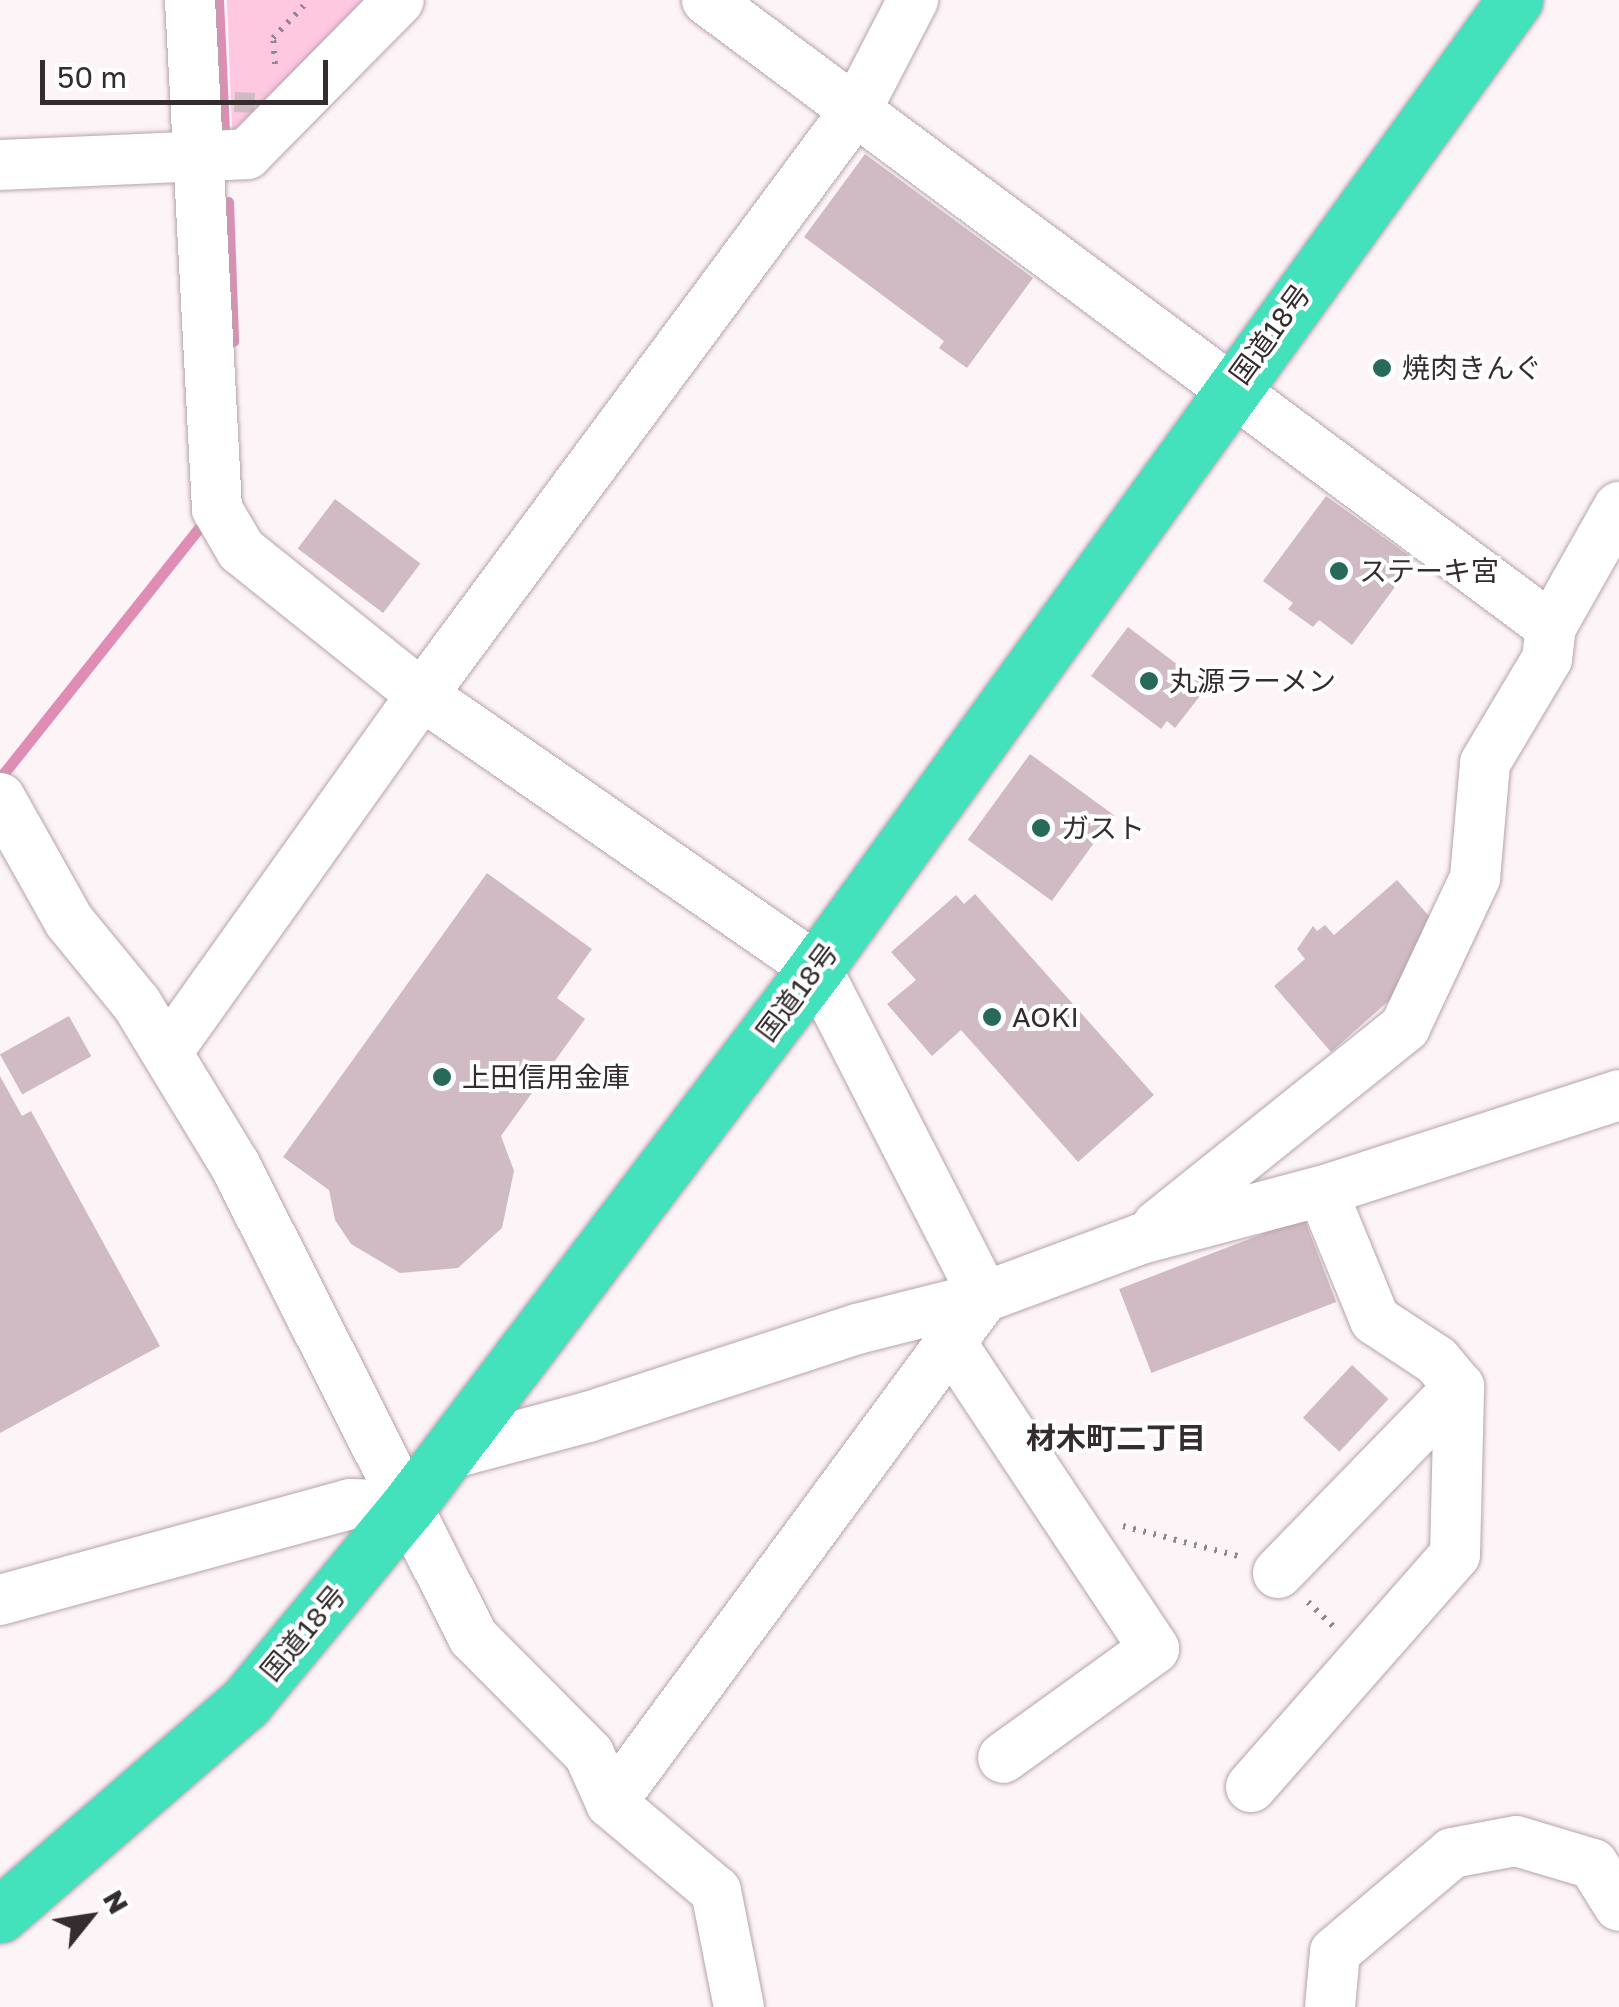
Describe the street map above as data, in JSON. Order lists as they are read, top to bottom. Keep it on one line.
{"streets":{"highway":["国道18号"]},"districts":["材木町二丁目"],"places":["焼肉きんぐ","ステーキ宮","丸源ラーメン","ガスト","AOKI","上田信用金庫"],"scale_bar":"50 m","north":"top right"}
